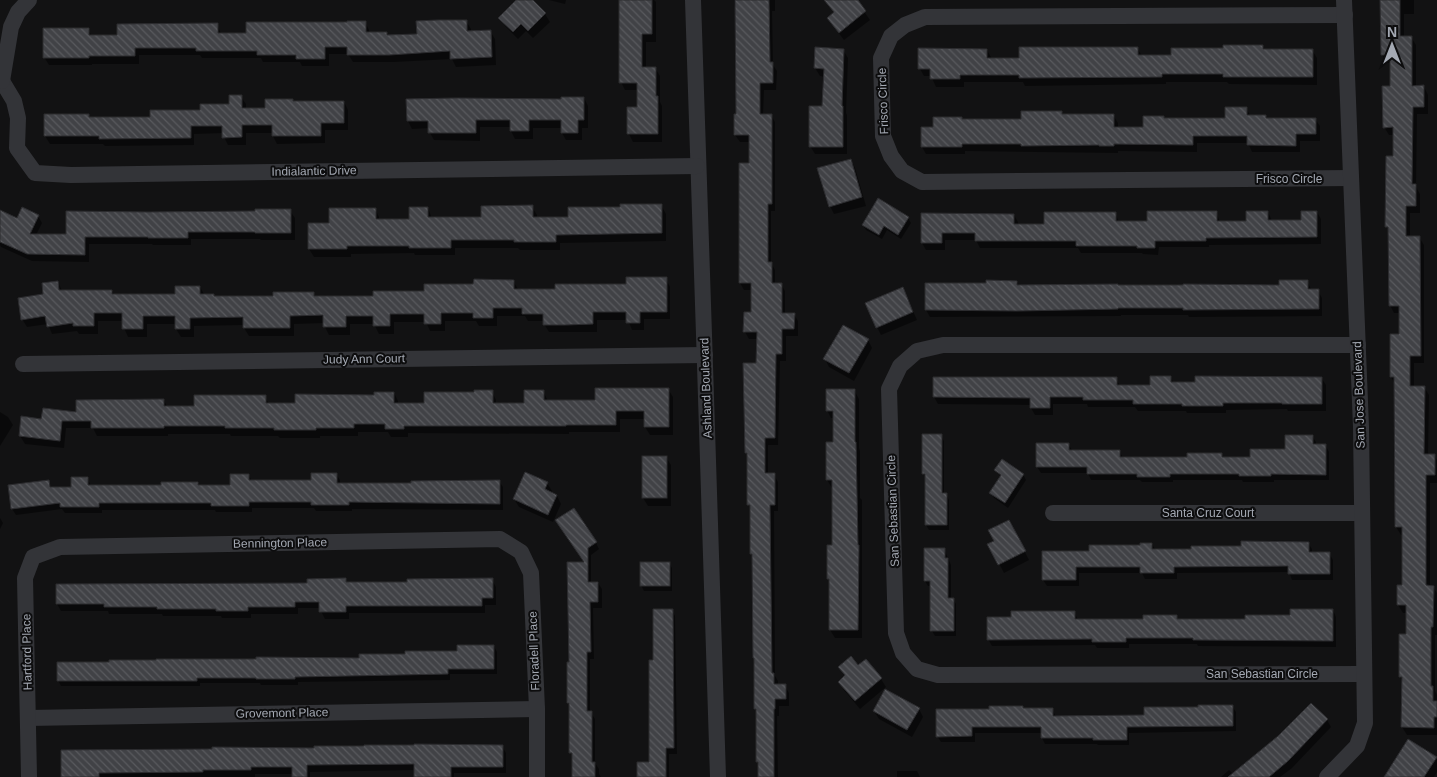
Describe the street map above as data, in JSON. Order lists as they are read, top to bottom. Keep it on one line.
{"streets":{"street":["Frisco Circle","Indialantic Drive","Judy Ann Court","Ashland Boulevard","San Jose Boulevard","San Sebastian Circle","Santa Cruz Court","Bennington Place","Floradell Place","Hartford Place","Grovemont Place"]},"crossings":[["Frisco Circle","San Jose Boulevard"],["Indialantic Drive","Ashland Boulevard"],["Judy Ann Court","Ashland Boulevard"],["San Jose Boulevard","San Sebastian Circle"],["San Jose Boulevard","Santa Cruz Court"],["Bennington Place","Floradell Place"],["Bennington Place","Hartford Place"],["Floradell Place","Grovemont Place"],["Hartford Place","Grovemont Place"]],"north":"top"}
